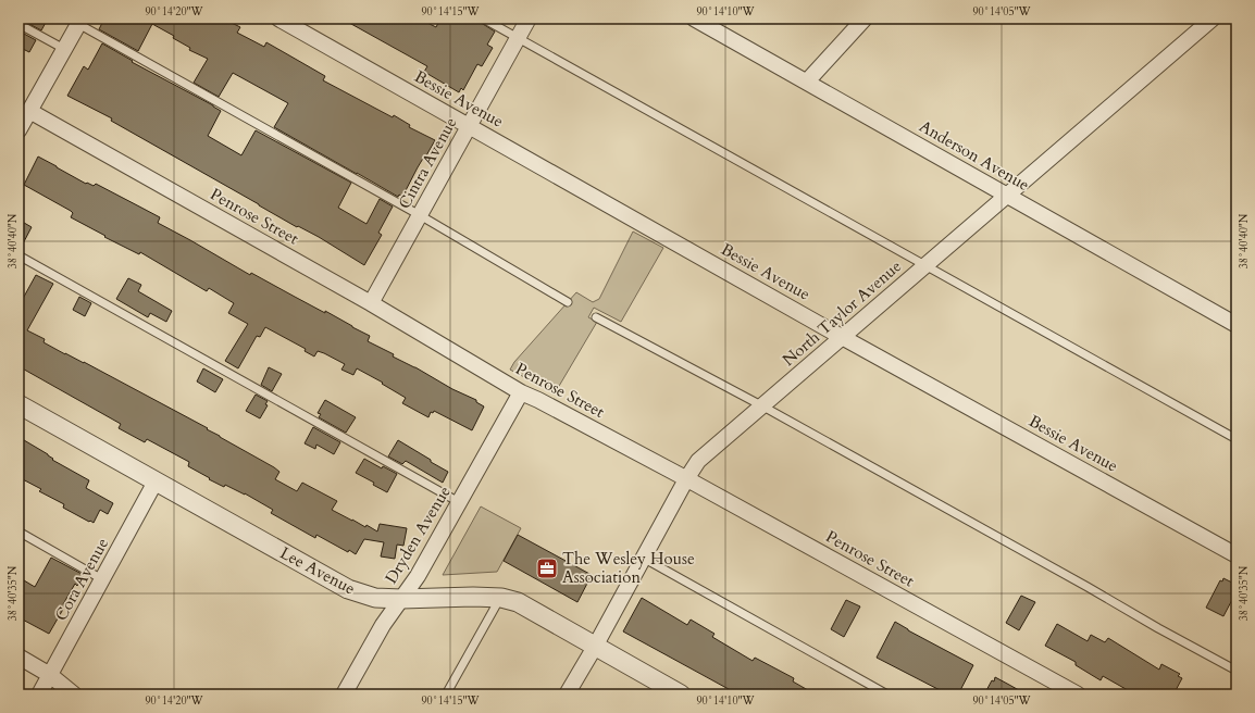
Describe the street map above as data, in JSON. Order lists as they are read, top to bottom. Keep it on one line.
{"streets":{"street":["Bessie Avenue","Anderson Avenue","Cintra Avenue","Penrose Street","North Taylor Avenue","Dryden Avenue","Lee Avenue","Cora Avenue"]},"crossings":[["Bessie Avenue","Cintra Avenue"],["Bessie Avenue","North Taylor Avenue"],["Anderson Avenue","North Taylor Avenue"],["Cintra Avenue","Penrose Street"],["Penrose Street","North Taylor Avenue"],["Penrose Street","Dryden Avenue"],["North Taylor Avenue","Lee Avenue"],["Dryden Avenue","Lee Avenue"],["Lee Avenue","Cora Avenue"]],"places":{"office":["The Wesley House Association"]},"coordinates":["90°14'20\"W","90°14'15\"W","90°14'10\"W","90°14'05\"W","38°40'40\"N","38°40'35\"N"]}
